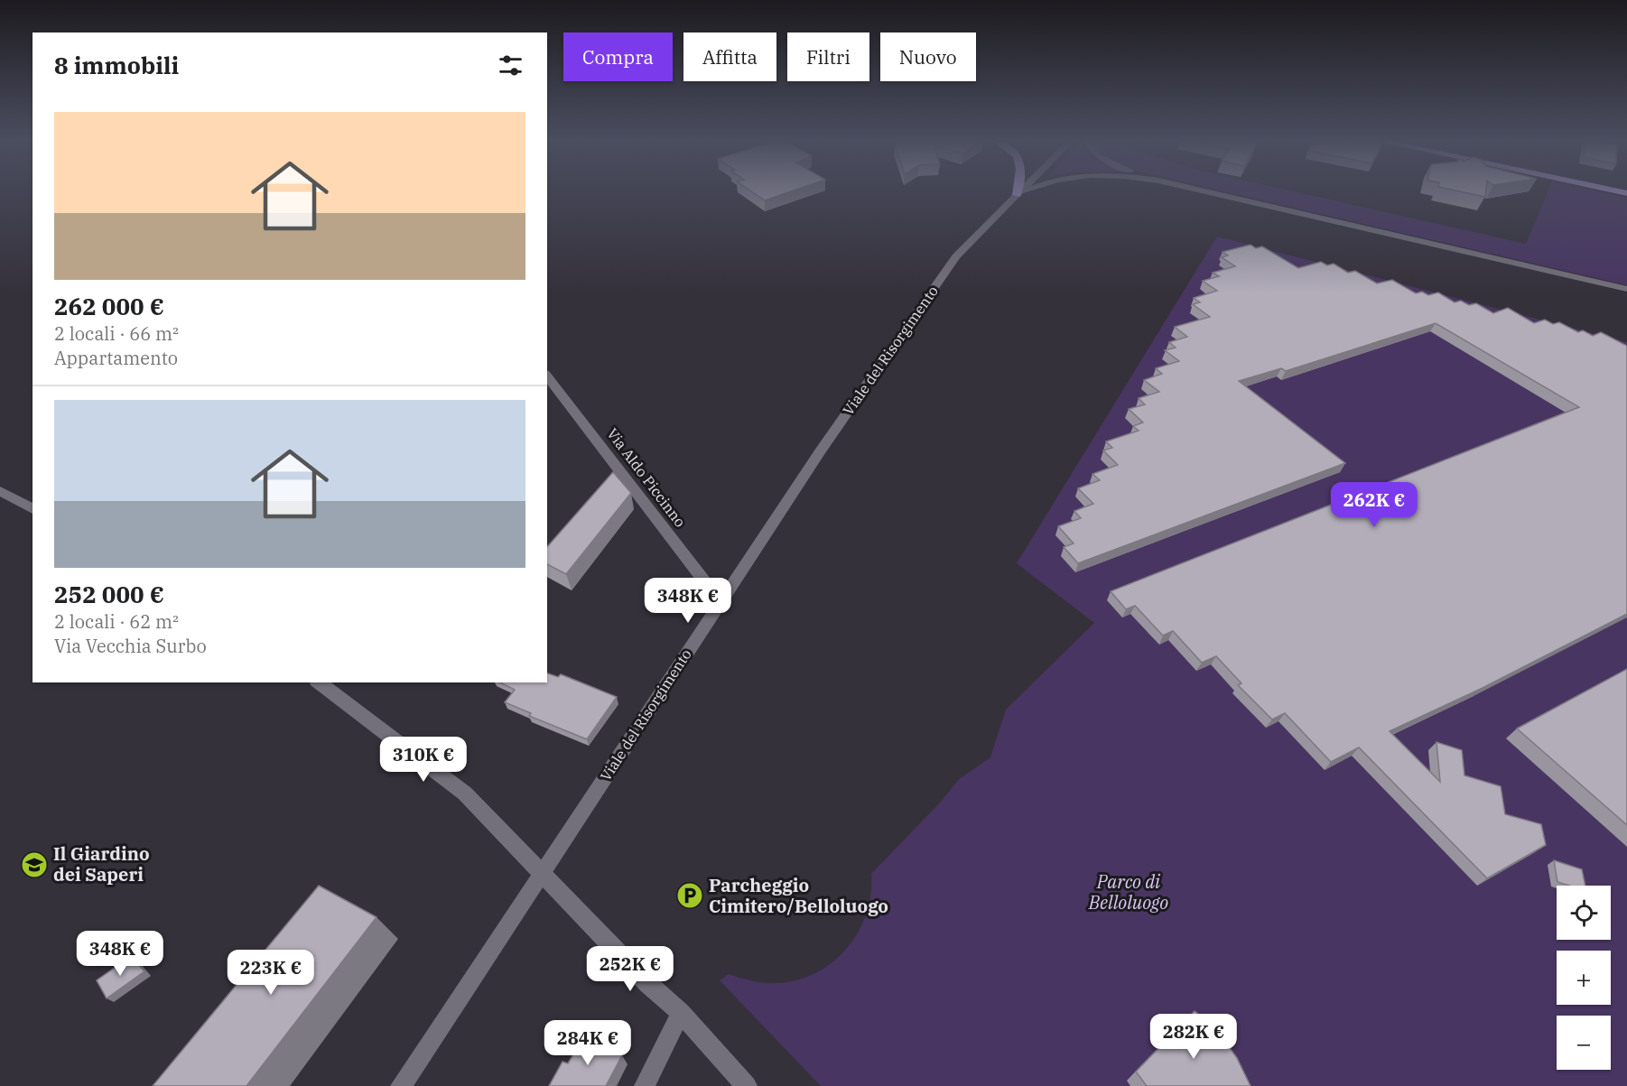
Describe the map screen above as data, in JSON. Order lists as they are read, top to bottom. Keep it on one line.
{"streets":{"main road":["Viale del Risorgimento","Via Aldo Piccinno"]},"crossings":[["Viale del Risorgimento","Via Aldo Piccinno"]],"parks":["Parco di Belloluogo"],"places":{"school or university":["Il Giardino dei Saperi"],"parking":["Parcheggio Cimitero/Belloluogo"]},"page":{"chip":["Compra","Affitta","Filtri","Nuovo"],"heading":"8 immobili","list":[{"name":"262 000 €","note":"2 locali · 66 m² · Appartamento"},{"name":"252 000 €","note":"2 locali · 62 m² · Via Vecchia Surbo"}],"price":["262K €","348K €","310K €","348K €","252K €","223K €","282K €","284K €"],"map_buttons":["+","−"]}}
